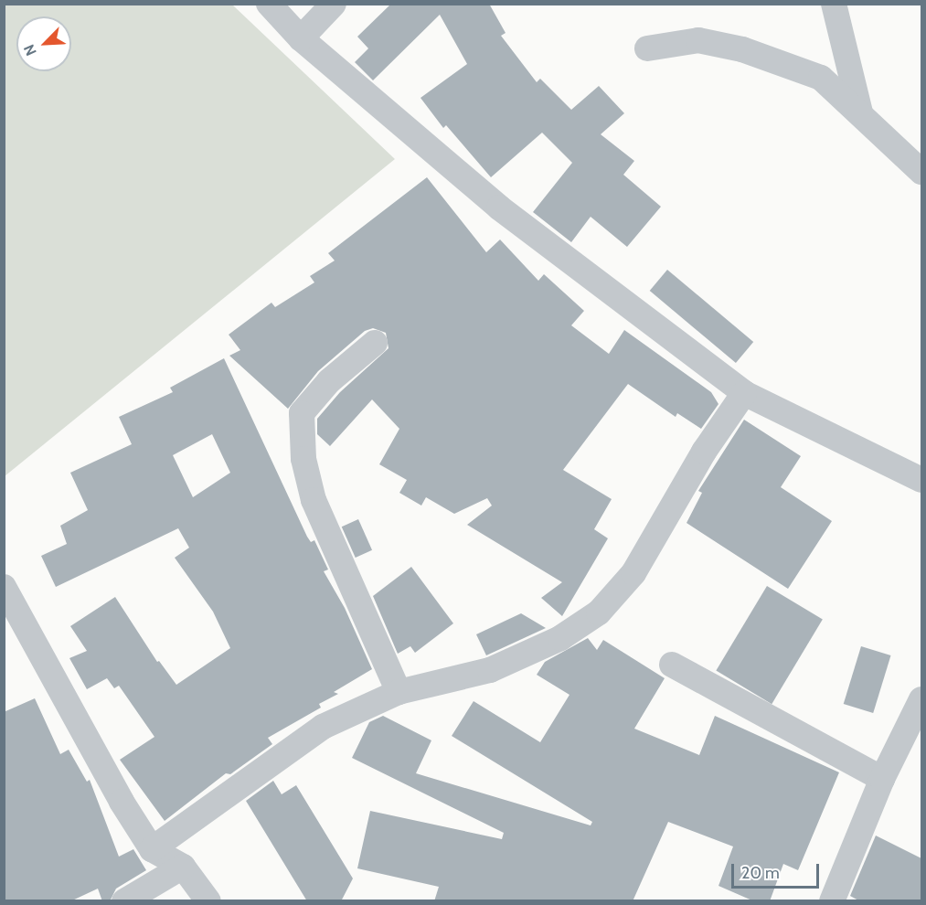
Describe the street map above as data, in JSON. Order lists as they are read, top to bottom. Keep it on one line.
{"scale_bar":"20 m","north":"bottom left"}
